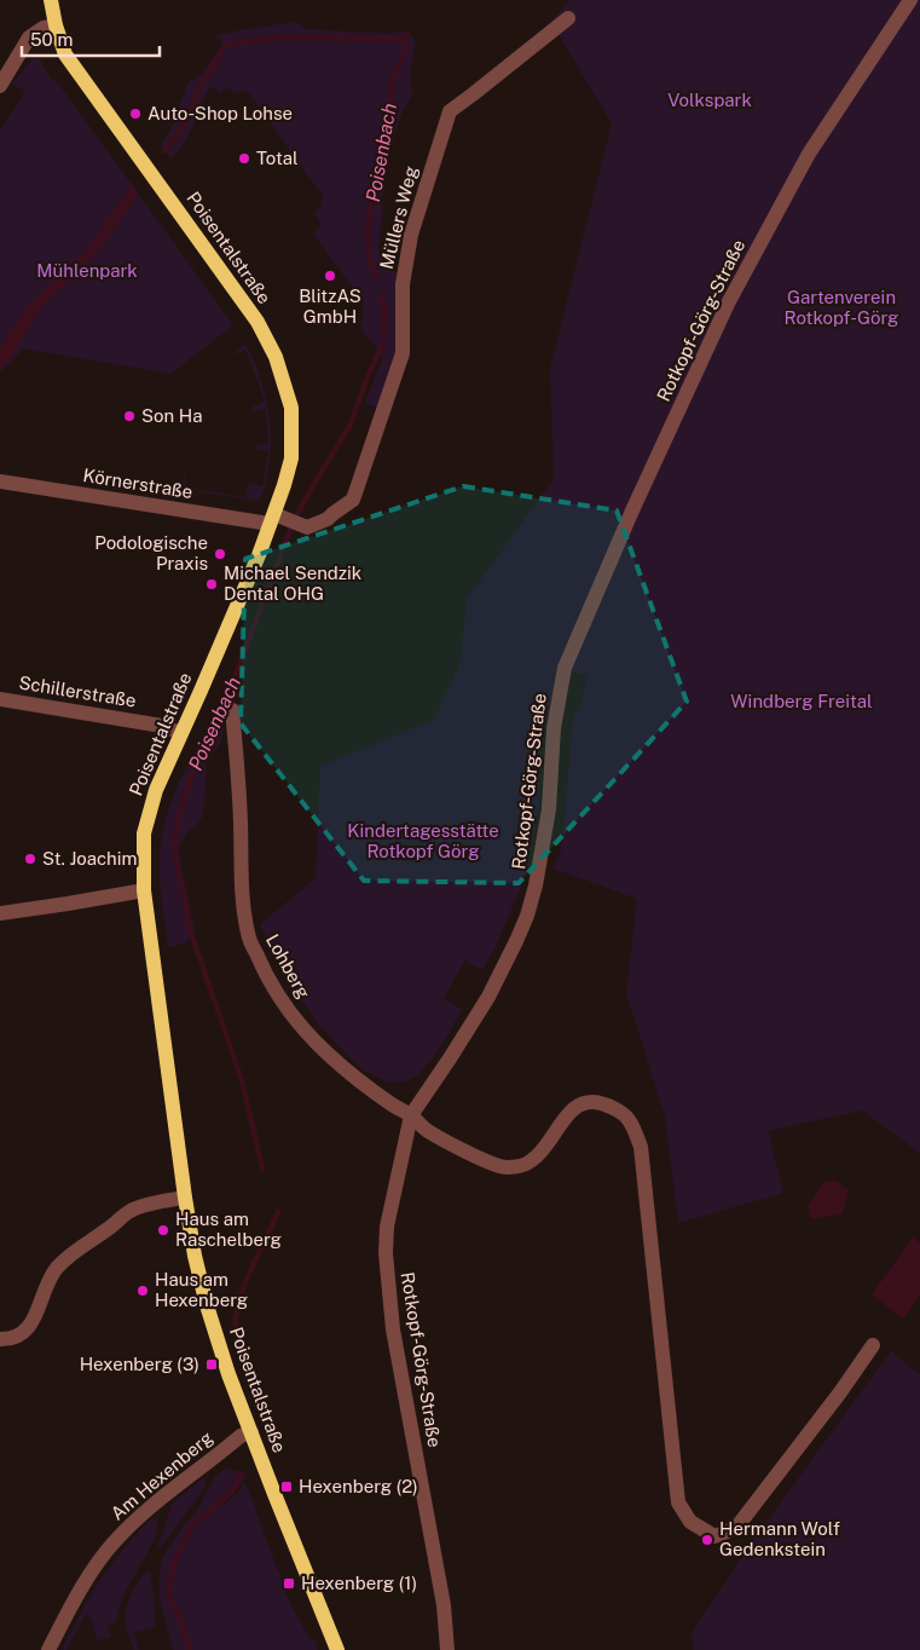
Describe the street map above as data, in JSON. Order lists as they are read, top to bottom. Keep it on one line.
{"streets":{"main road":["Poisentalstraße"],"street":["Müllers Weg","Rotkopf-Görg-Straße","Körnerstraße","Schillerstraße","Lohberg","Am Hexenberg"]},"crossings":[["Müllers Weg","Poisentalstraße"],["Müllers Weg","Körnerstraße"],["Poisentalstraße","Körnerstraße"],["Poisentalstraße","Schillerstraße"],["Poisentalstraße","Am Hexenberg"],["Rotkopf-Görg-Straße","Lohberg"]],"water":["Poisenbach"],"parks":["Volkspark","Mühlenpark","Gartenverein Rotkopf-Görg","Windberg Freital","Kindertagesstätte Rotkopf Görg"],"places":{"other":["Auto-Shop Lohse","Total","BlitzAS GmbH","Son Ha","Podologische Praxis","Michael Sendzik Dental OHG","St. Joachim","Haus am Raschelberg","Haus am Hexenberg","Hermann Wolf Gedenkstein"],"transit":["Hexenberg (3)","Hexenberg (2)","Hexenberg (1)"]},"scale_bar":"50 m"}
